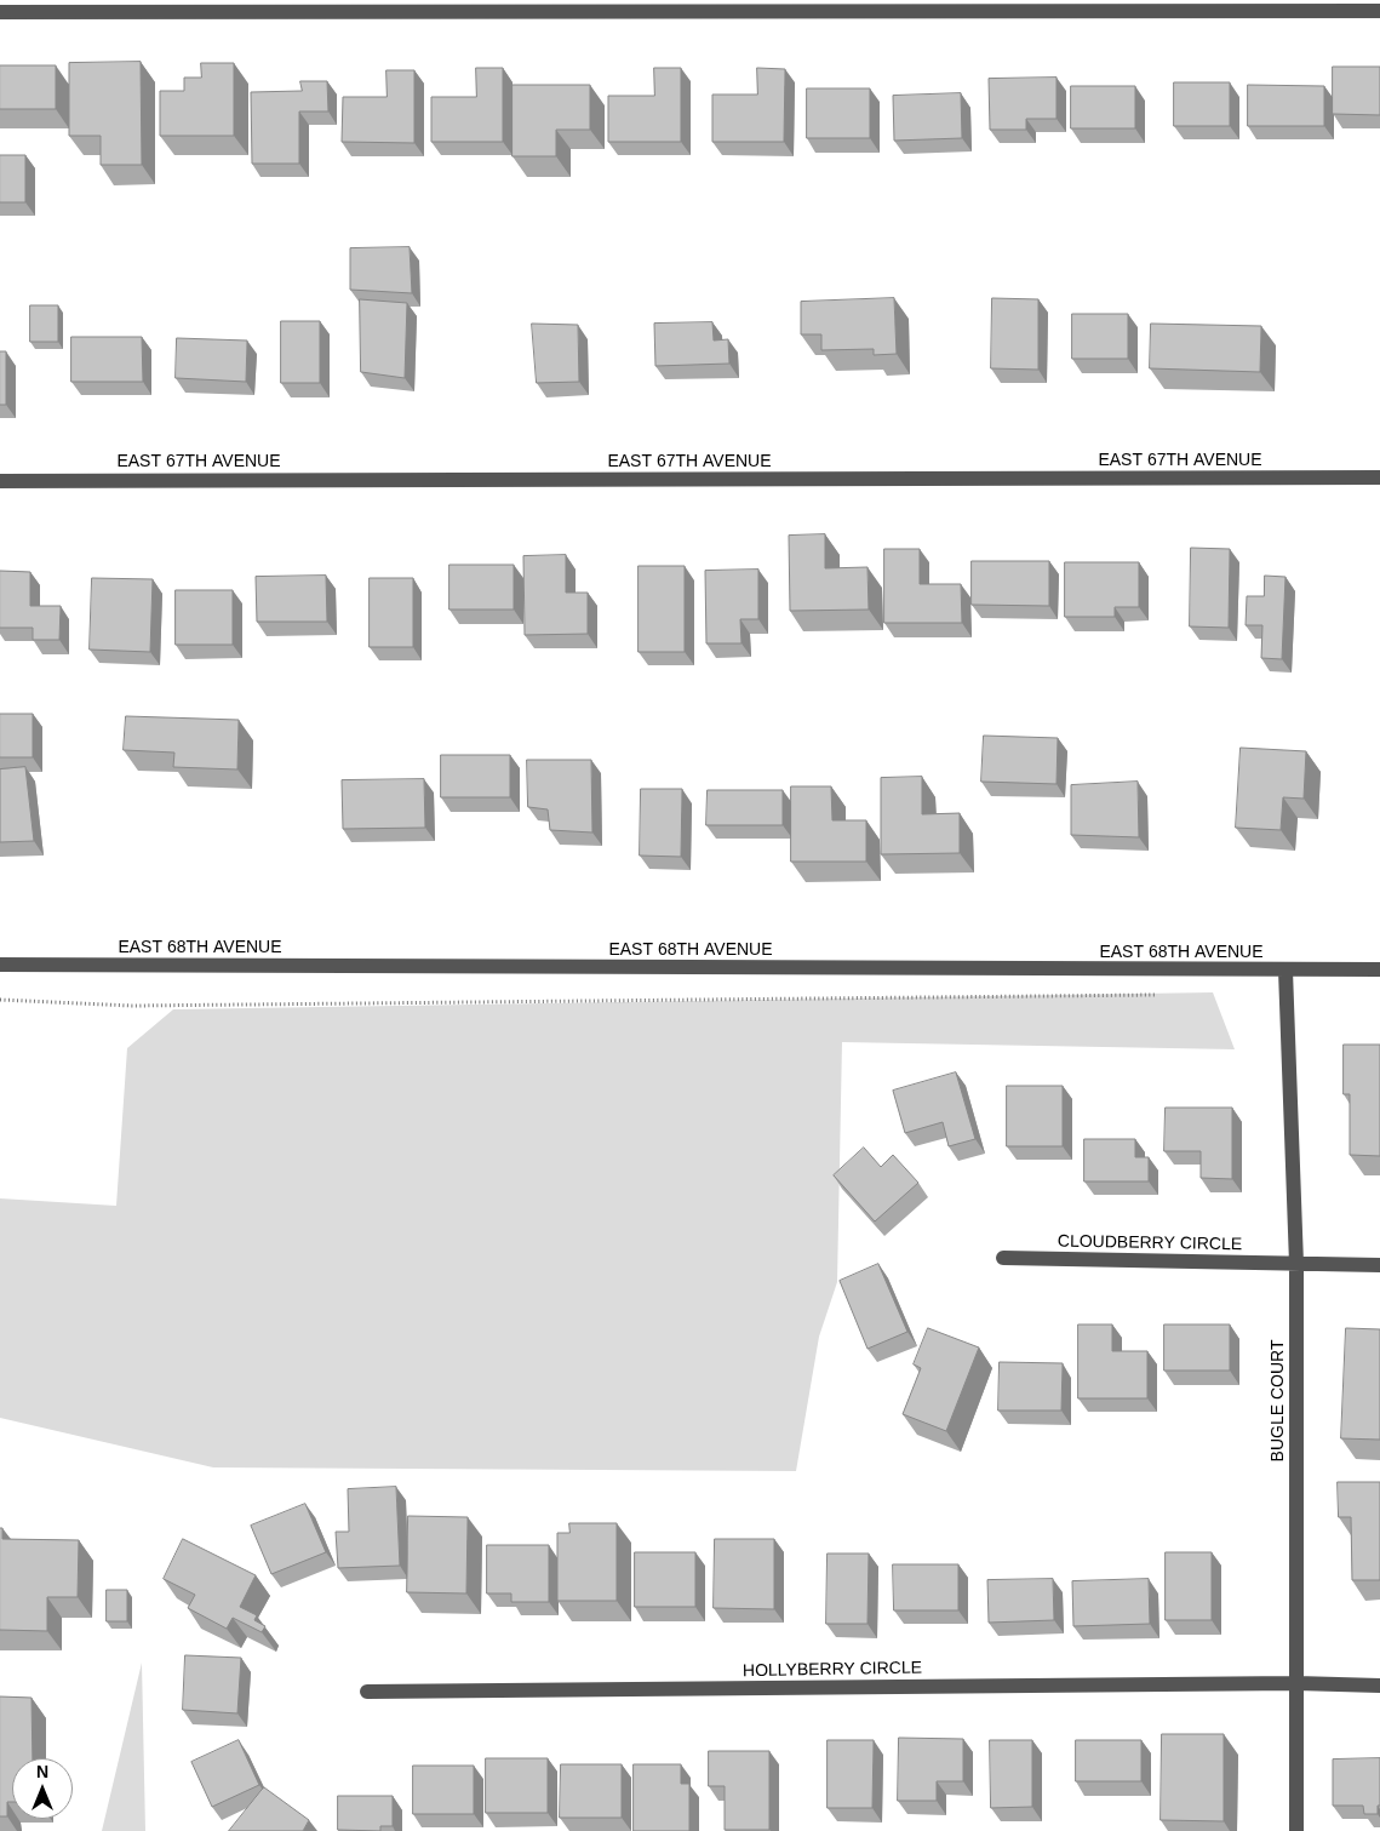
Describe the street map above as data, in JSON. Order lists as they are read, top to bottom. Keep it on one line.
{"streets":{"street":["EAST 67TH AVENUE","EAST 68TH AVENUE","CLOUDBERRY CIRCLE","BUGLE COURT","HOLLYBERRY CIRCLE"]},"crossings":[["EAST 68TH AVENUE","BUGLE COURT"],["CLOUDBERRY CIRCLE","BUGLE COURT"],["BUGLE COURT","HOLLYBERRY CIRCLE"]],"north":"top"}
